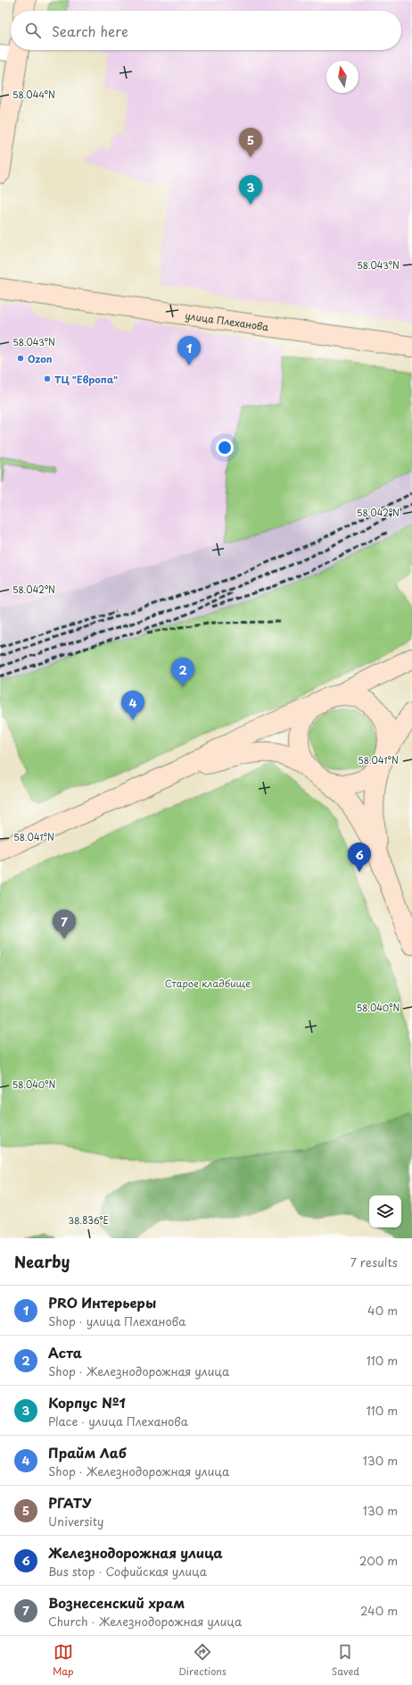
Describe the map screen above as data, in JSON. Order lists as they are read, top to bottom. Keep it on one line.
{"streets":{"main road":["улица Плеханова"]},"parks":["Старое кладбище"],"places":["Ozon","ТЦ \"Европа\""],"north":"top","page":{"search":"Search here","pins":["5","3","1","2","4","6","7"],"heading":["Nearby","7 results"],"list":[{"mark":"1","name":"PRO Интерьеры","note":"Shop · улица Плеханова","value":"40 m"},{"mark":"2","name":"Аста","note":"Shop · Железнодорожная улица","value":"110 m"},{"mark":"3","name":"Корпус №1","note":"Place · улица Плеханова","value":"110 m"},{"mark":"4","name":"Прайм Лаб","note":"Shop · Железнодорожная улица","value":"130 m"},{"mark":"5","name":"РГАТУ","note":"University","value":"130 m"},{"mark":"6","name":"Железнодорожная улица","note":"Bus stop · Софийская улица","value":"200 m"},{"mark":"7","name":"Вознесенский храм","note":"Church · Железнодорожная улица","value":"240 m"}],"nav":["Map","Directions","Saved"]},"coordinates":["58.044°N","58.043°N","58.042°N","58.041°N","58.040°N","38.836°E"]}
